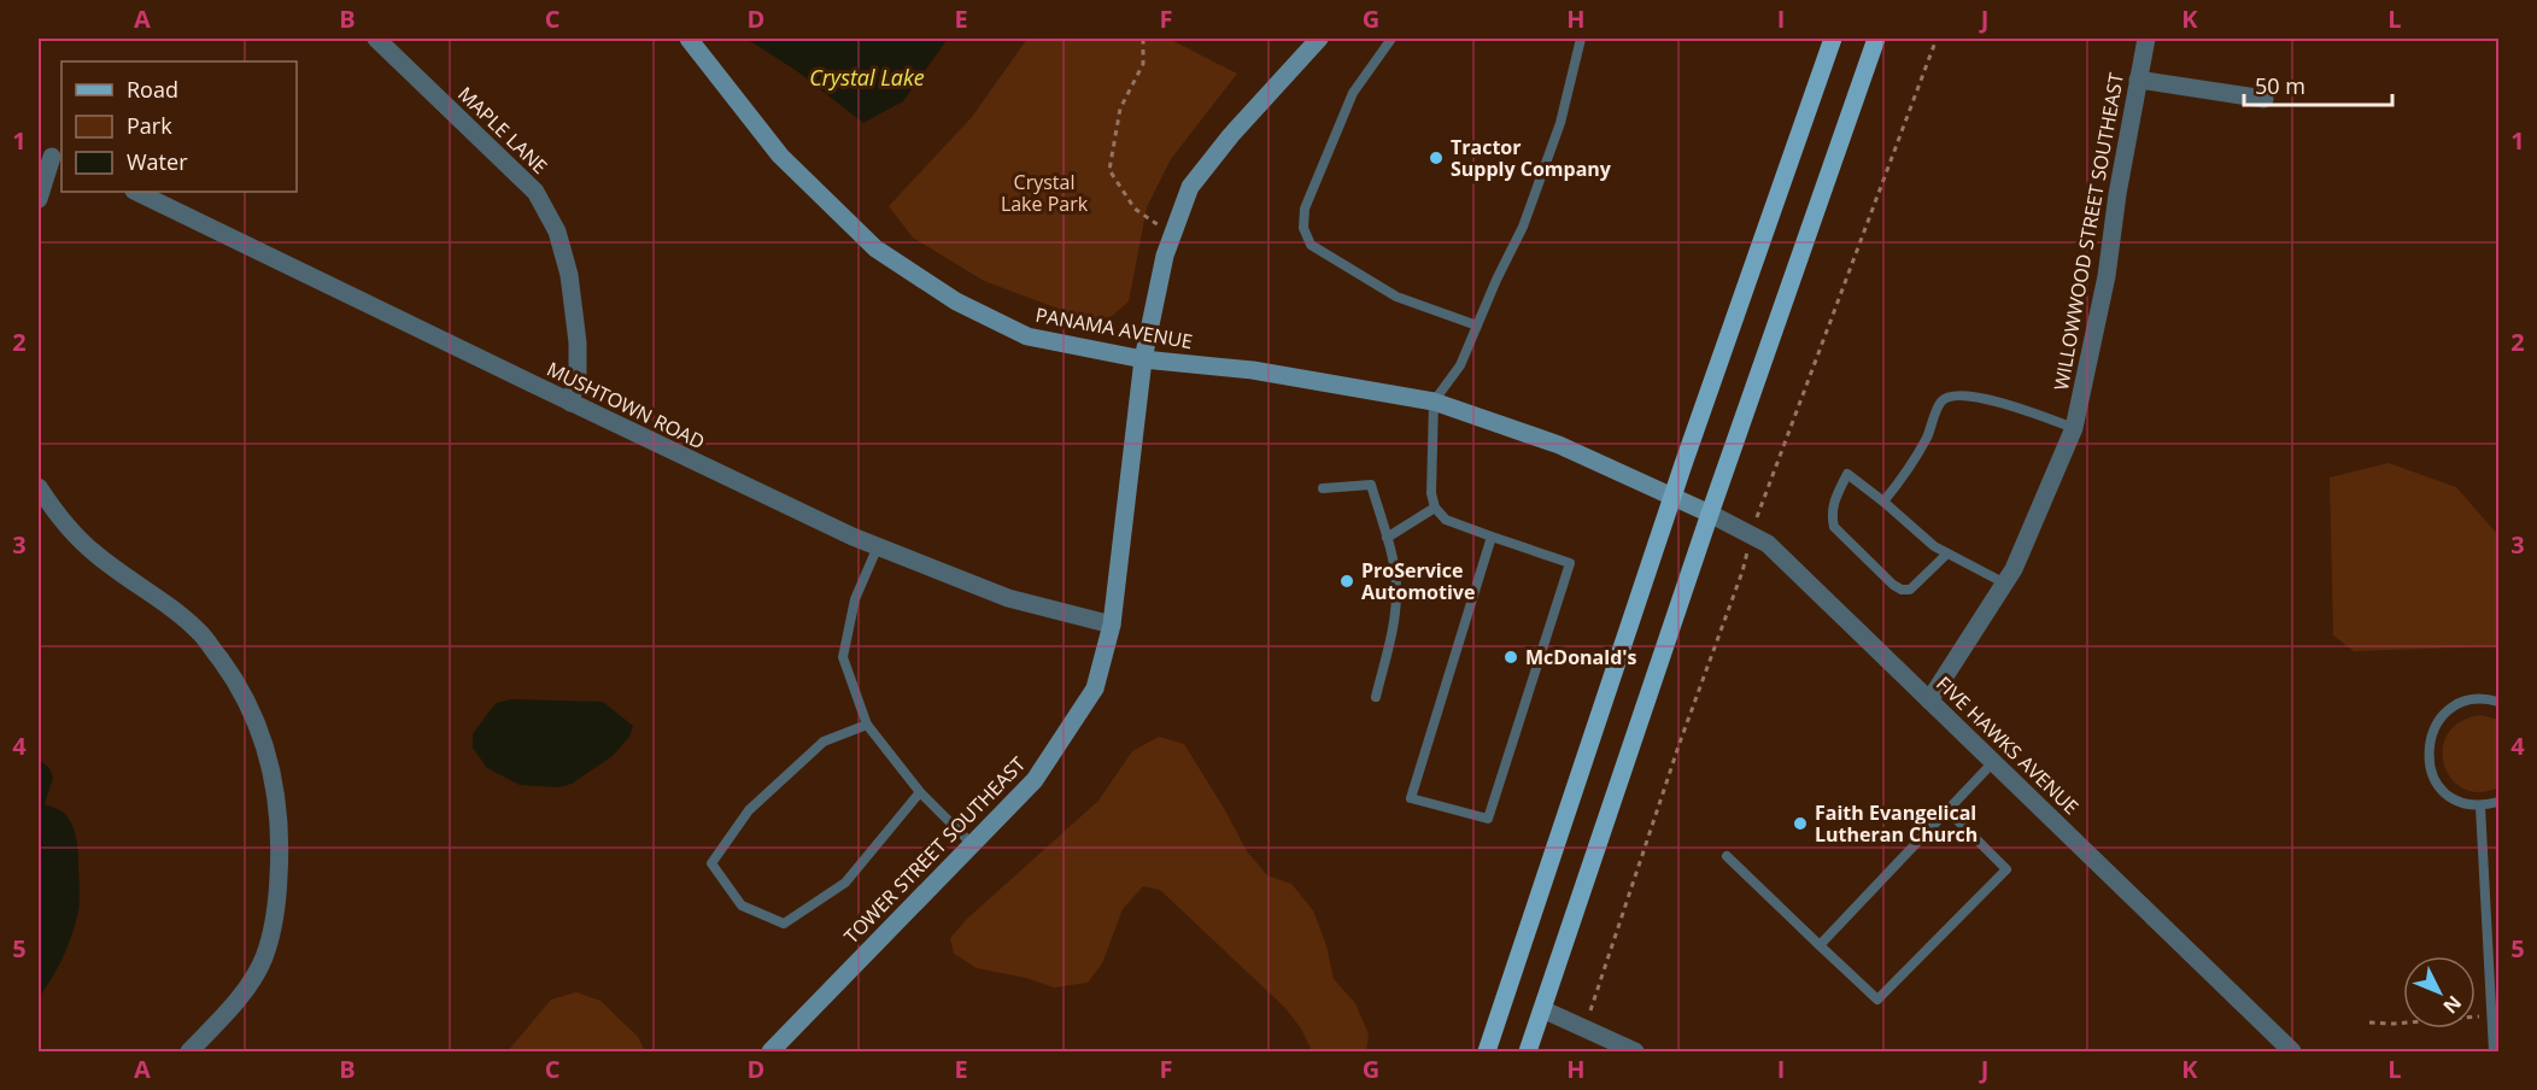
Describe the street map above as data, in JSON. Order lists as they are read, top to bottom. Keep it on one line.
{"streets":{"street":["MAPLE LANE","WILLOWWOOD STREET SOUTHEAST","PANAMA AVENUE","MUSHTOWN ROAD","FIVE HAWKS AVENUE","TOWER STREET SOUTHEAST"]},"crossings":[["MAPLE LANE","MUSHTOWN ROAD"],["WILLOWWOOD STREET SOUTHEAST","FIVE HAWKS AVENUE"],["PANAMA AVENUE","FIVE HAWKS AVENUE"],["PANAMA AVENUE","TOWER STREET SOUTHEAST"],["MUSHTOWN ROAD","TOWER STREET SOUTHEAST"]],"water":["Crystal Lake"],"parks":["Crystal Lake Park"],"places":["Tractor Supply Company","ProService Automotive","McDonald's","Faith Evangelical Lutheran Church"],"legend":["Road","Park","Water"],"scale_bar":"50 m","north":"bottom right","grid":{"columns":["A","B","C","D","E","F","G","H","I","J","K","L"],"rows":["1","2","3","4","5"]}}
